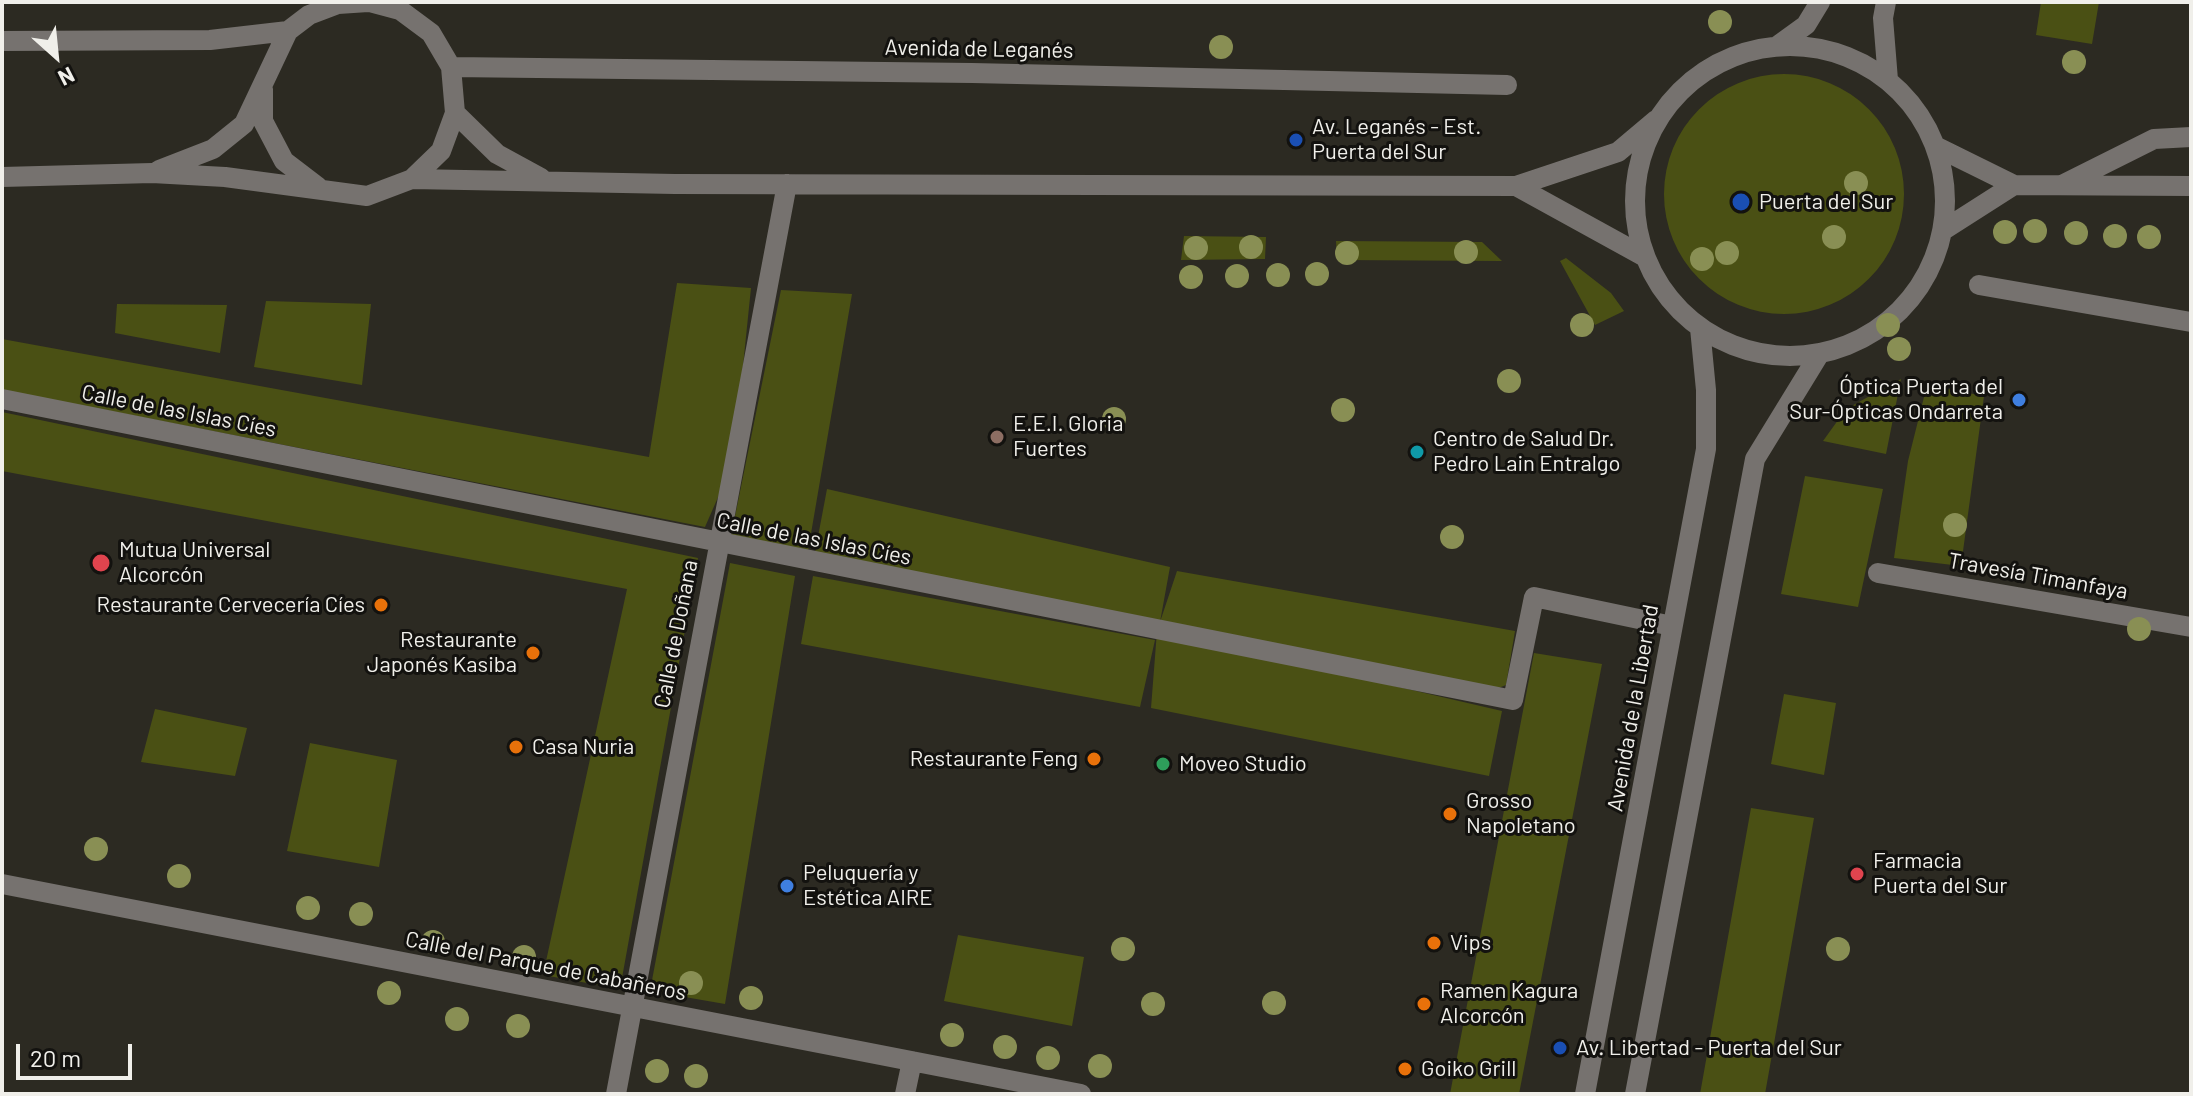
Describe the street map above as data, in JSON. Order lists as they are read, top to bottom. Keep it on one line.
{"streets":{"street":["Avenida de Leganés","Calle de las Islas Cíes","Travesía Timanfaya","Calle de Doñana","Avenida de la Libertad","Calle del Parque de Cabañeros"]},"crossings":[["Calle de las Islas Cíes","Calle de Doñana"],["Calle de las Islas Cíes","Avenida de la Libertad"],["Calle de Doñana","Calle del Parque de Cabañeros"]],"places":["Av. Leganés - Est. Puerta del Sur","Puerta del Sur","Óptica Puerta del Sur-Ópticas Ondarreta","E.E.I. Gloria Fuertes","Centro de Salud Dr. Pedro Lain Entralgo","Mutua Universal Alcorcón","Restaurante Cervecería Cíes","Restaurante Japonés Kasiba","Casa Nuria","Restaurante Feng","Moveo Studio","Grosso Napoletano","Farmacia Puerta del Sur","Peluquería y Estética AIRE","Vips","Ramen Kagura Alcorcón","Av. Libertad - Puerta del Sur","Goiko Grill"],"scale_bar":"20 m","north":"bottom right"}
